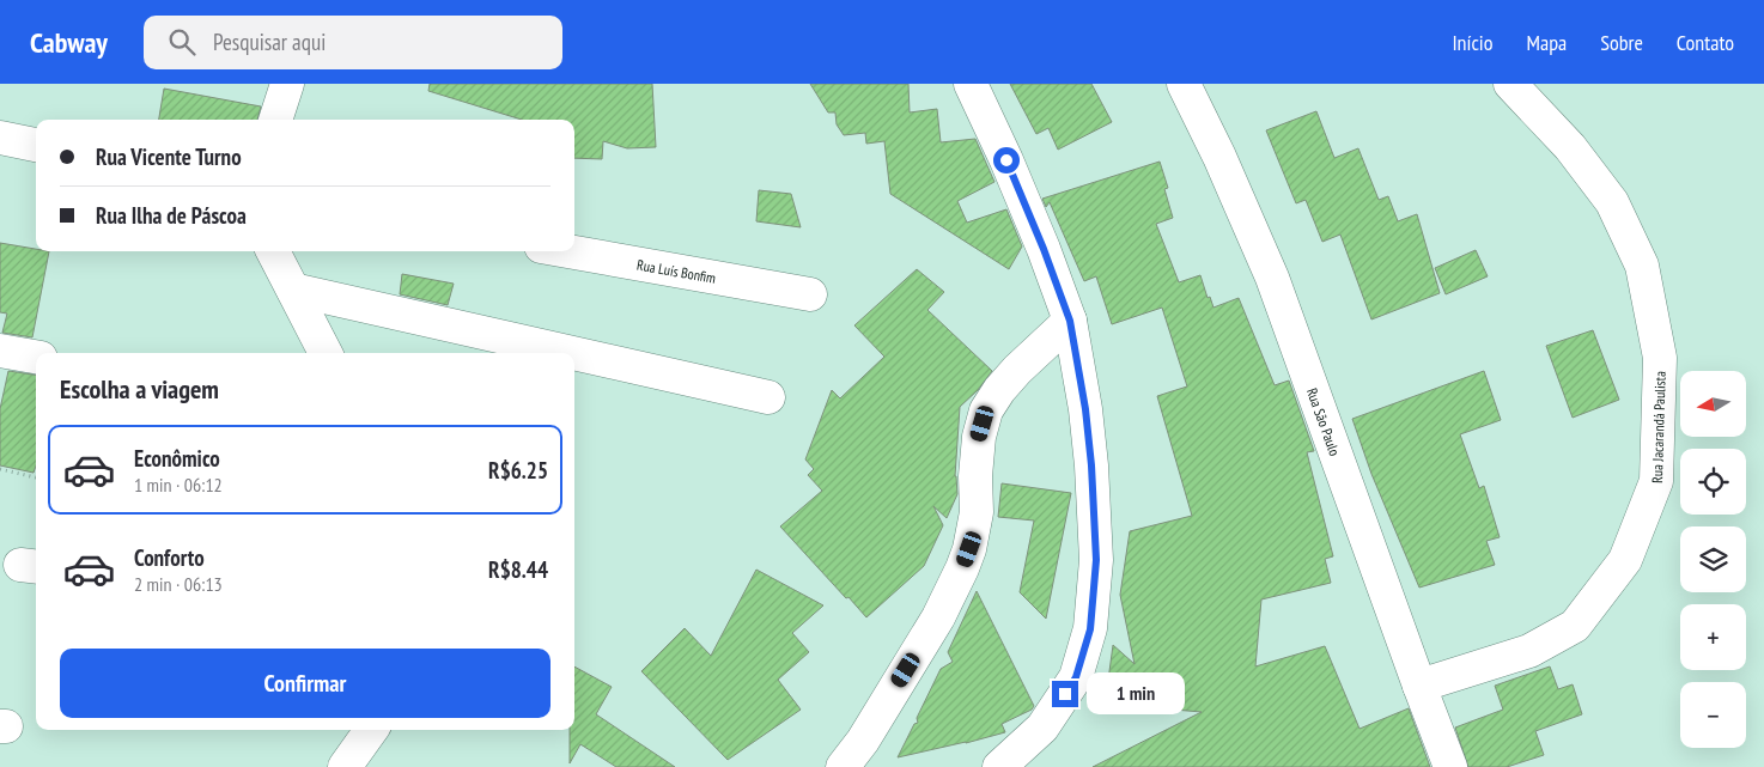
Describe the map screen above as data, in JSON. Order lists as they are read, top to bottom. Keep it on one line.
{"streets":{"street":["Rua Luís Bonfim","Rua São Paulo","Rua Jacarandá Paulista"]},"crossings":[["Rua São Paulo","Rua Jacarandá Paulista"]],"north":"left","page":{"header":"Cabway","search":"Pesquisar aqui","nav":["Início","Mapa","Sobre","Contato"],"banner":["Rua Vicente Turno","Rua Ilha de Páscoa"],"heading":"Escolha a viagem","map_buttons":["+","−"],"list":[{"name":"Econômico","note":"1 min · 06:12","value":"R$6.25"},{"name":"Conforto","note":"2 min · 06:13","value":"R$8.44"}],"buttons":"Confirmar","bubble":"1 min"}}
